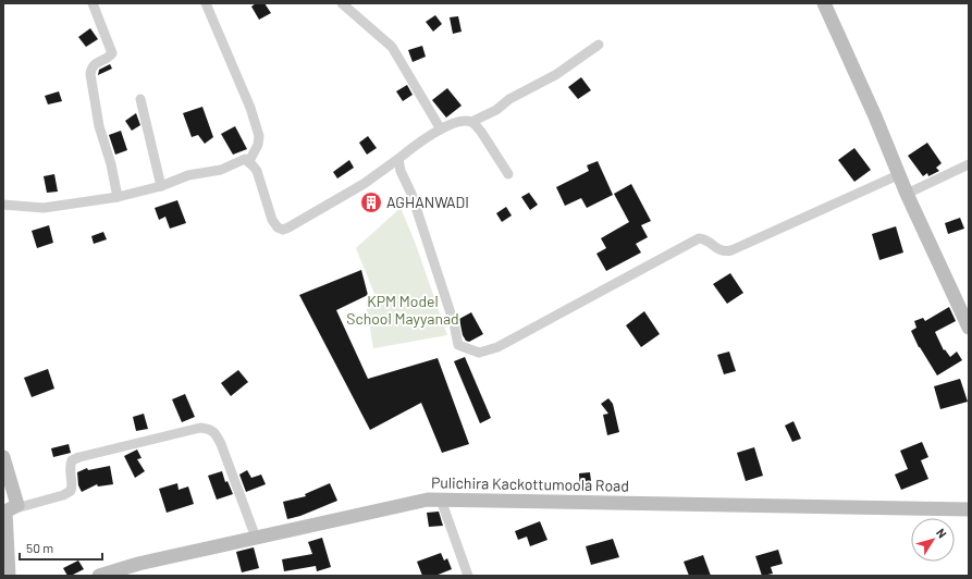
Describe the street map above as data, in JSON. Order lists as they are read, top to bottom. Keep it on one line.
{"streets":{"main road":["Pulichira Kackottumoola Road"]},"parks":["KPM Model School Mayyanad"],"places":{"building":["AGHANWADI"]},"scale_bar":"50 m","north":"top right"}
